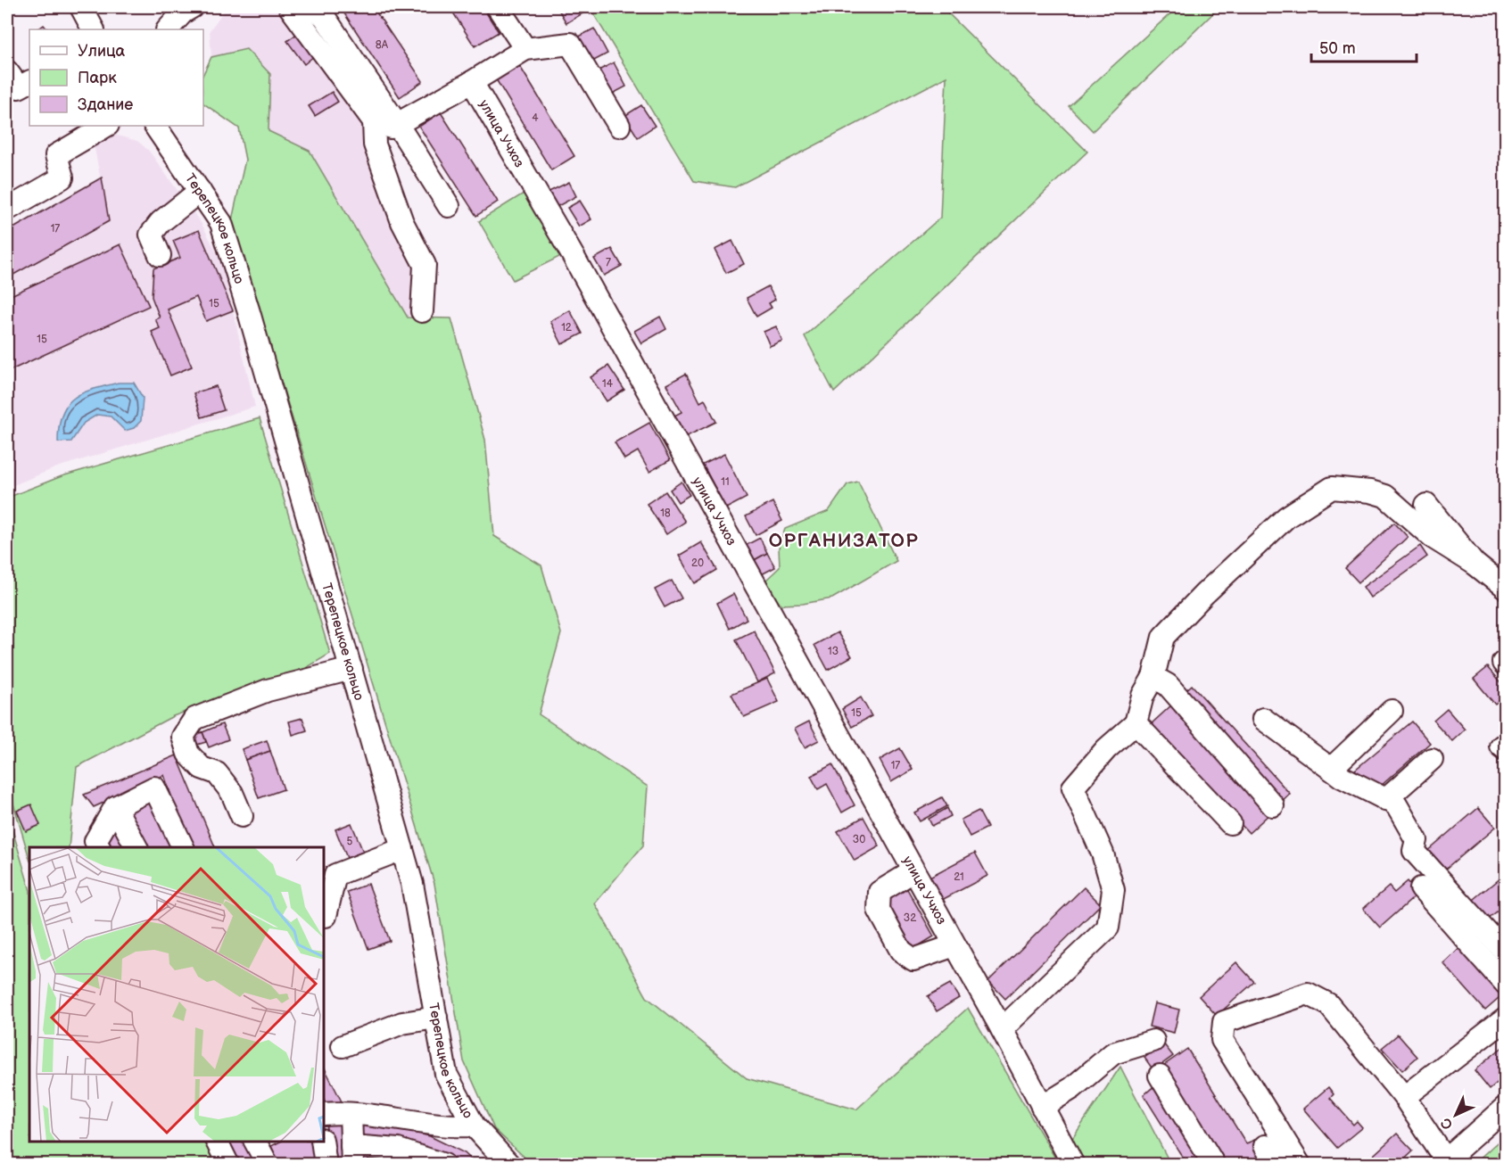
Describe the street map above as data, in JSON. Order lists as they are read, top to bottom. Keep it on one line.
{"streets":{"street":["улица Учхоз","Терепецкое кольцо"]},"districts":["ОРГАНИЗАТОР"],"house_numbers":["8А","4","17","7","15","12","15","14","11","18","20","13","15","17","30","5","21","32"],"legend":["Улица","Парк","Здание"],"scale_bar":"50 m","north":"bottom left"}
